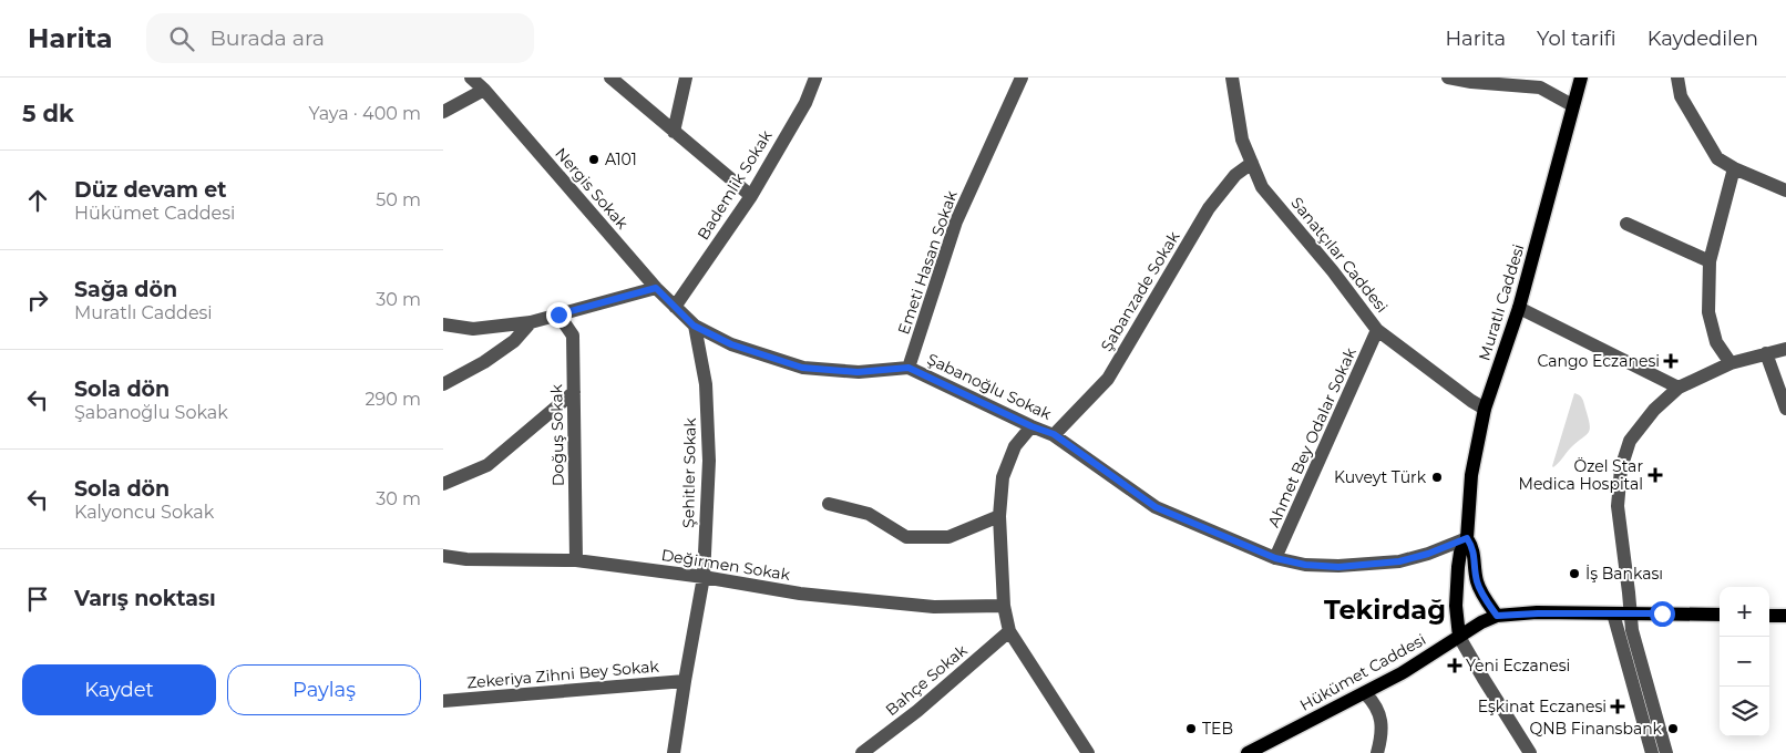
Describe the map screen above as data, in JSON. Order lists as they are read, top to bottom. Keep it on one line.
{"streets":{"main road":["Muratlı Caddesi","Hükümet Caddesi"],"street":["Bademlik Sokak","Nergis Sokak","Sanatçılar Caddesi","Emeti Hasan Sokak","Şabanzade Sokak","Şabanoğlu Sokak","Doğuş Sokak","Ahmet Bey Odalar Sokak","Şehitler Sokak","Değirmen Sokak","Zekeriya Zihni Bey Sokak","Bahçe Sokak"]},"crossings":[["Bademlik Sokak","Nergis Sokak"],["Bademlik Sokak","Şabanoğlu Sokak"],["Nergis Sokak","Şabanoğlu Sokak"],["Sanatçılar Caddesi","Şabanzade Sokak"],["Sanatçılar Caddesi","Muratlı Caddesi"],["Sanatçılar Caddesi","Ahmet Bey Odalar Sokak"],["Emeti Hasan Sokak","Şabanoğlu Sokak"],["Şabanzade Sokak","Şabanoğlu Sokak"],["Muratlı Caddesi","Şabanoğlu Sokak"],["Muratlı Caddesi","Hükümet Caddesi"],["Şabanoğlu Sokak","Ahmet Bey Odalar Sokak"],["Şabanoğlu Sokak","Şehitler Sokak"],["Doğuş Sokak","Değirmen Sokak"],["Şehitler Sokak","Değirmen Sokak"],["Şehitler Sokak","Zekeriya Zihni Bey Sokak"]],"districts":["Tekirdağ"],"places":{"other":["A101","Kuveyt Türk","İş Bankası","TEB","QNB Finansbank"],"health":["Cango Eczanesi","Özel Star Medica Hospital","Yeni Eczanesi","Eşkinat Eczanesi"]},"page":{"header":"Harita","search":"Burada ara","nav":["Harita","Yol tarifi","Kaydedilen"],"heading":["5 dk","Yaya · 400 m"],"list":[["Düz devam et","Hükümet Caddesi","50 m"],["Sağa dön","Muratlı Caddesi","30 m"],["Sola dön","Şabanoğlu Sokak","290 m"],["Sola dön","Kalyoncu Sokak","30 m"],"Varış noktası"],"map_buttons":["+","−"],"buttons":["Kaydet","Paylaş"]}}
